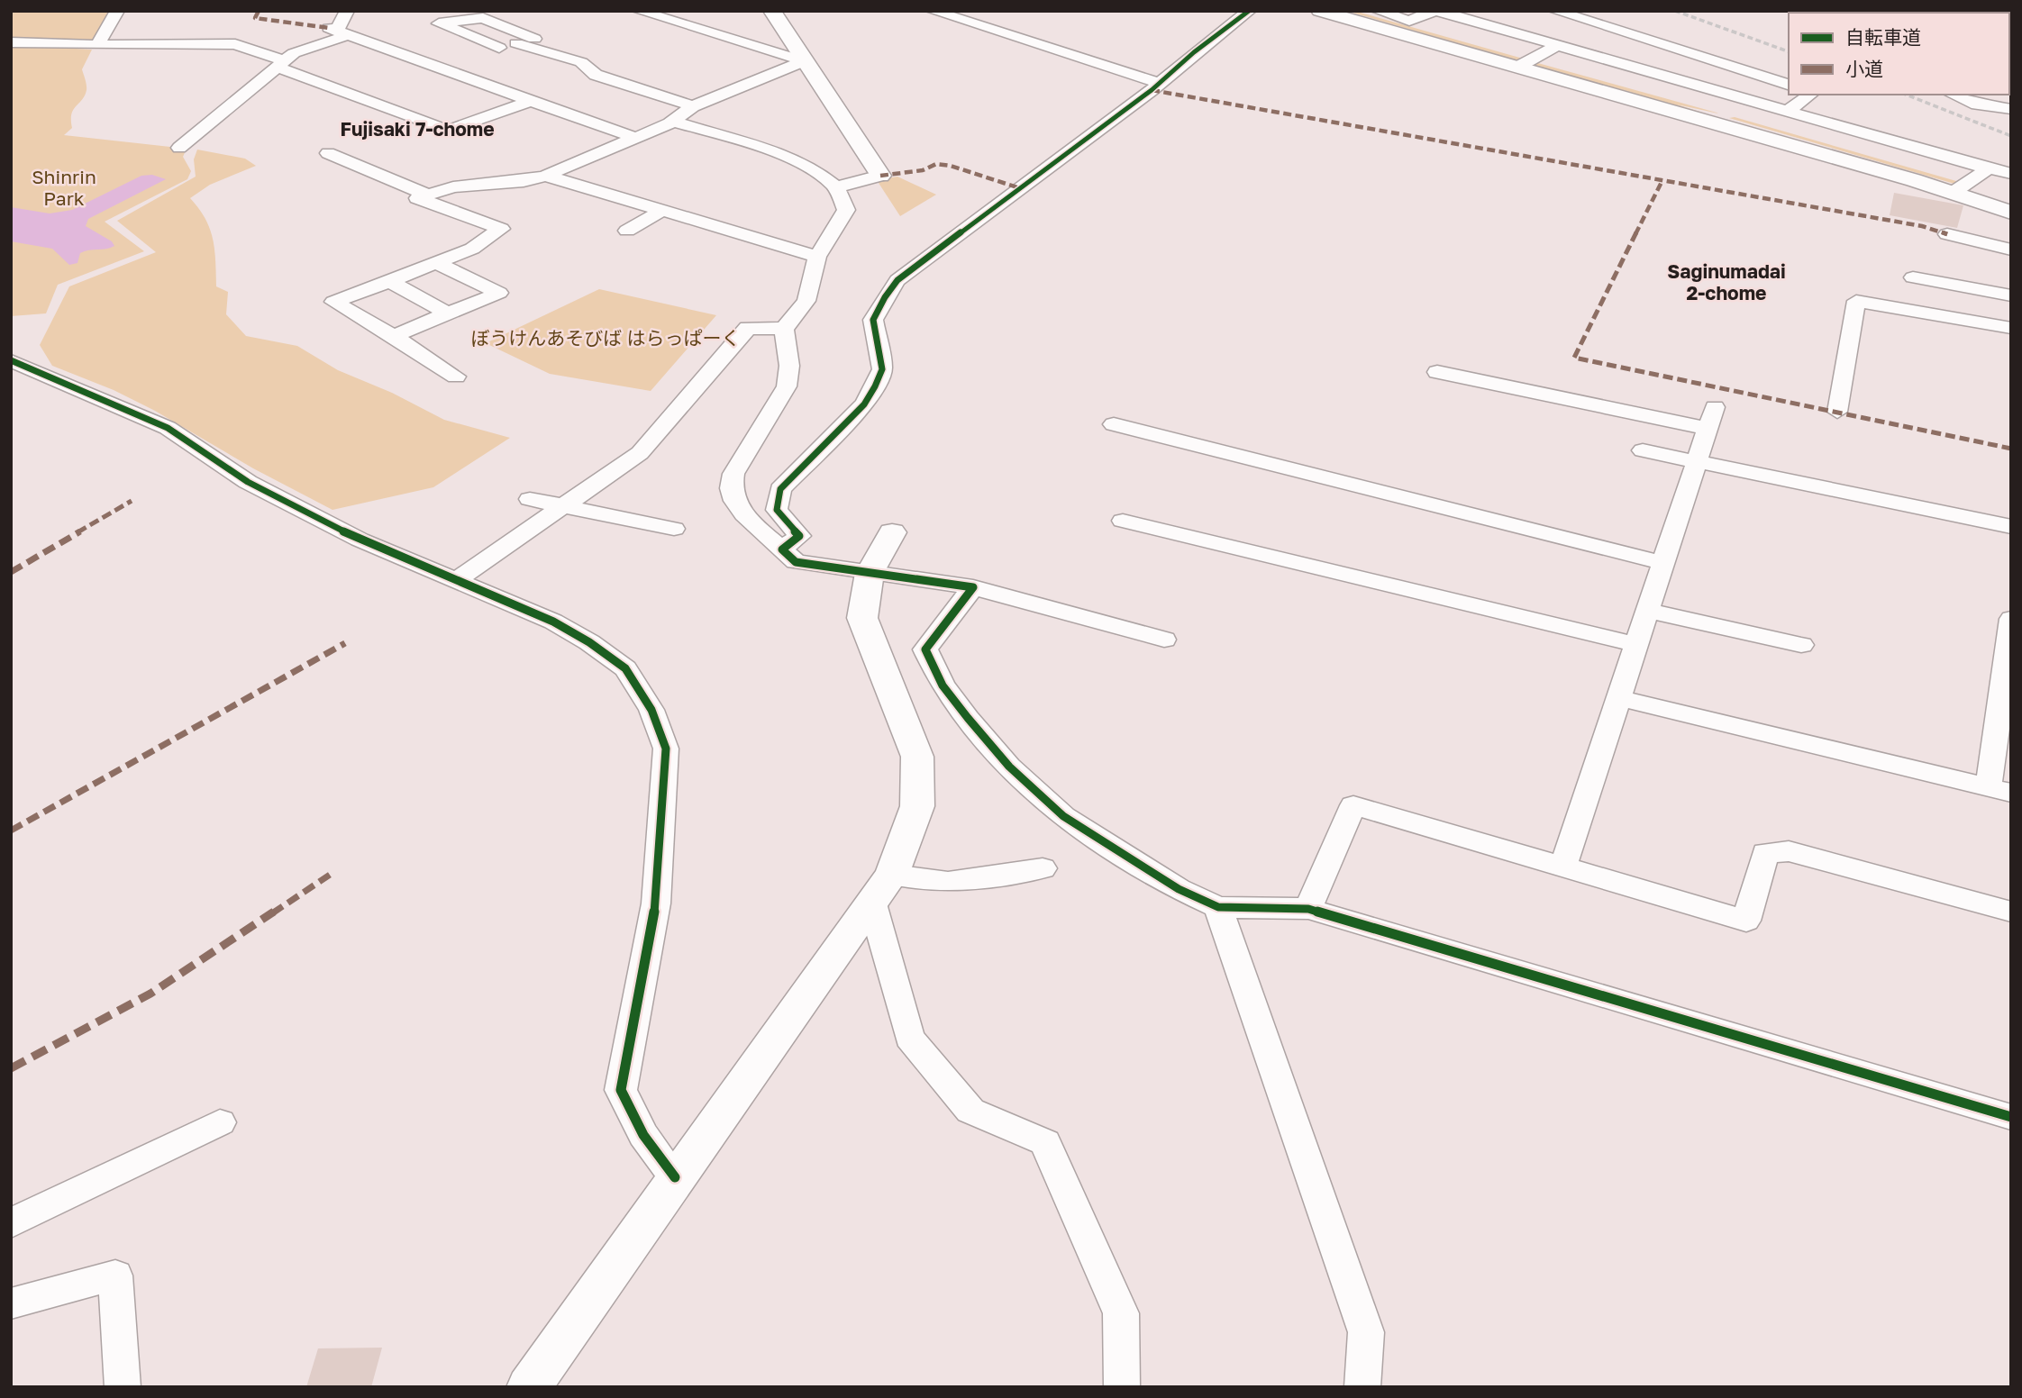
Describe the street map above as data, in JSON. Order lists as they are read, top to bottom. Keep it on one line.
{"districts":["Fujisaki 7-chome","Saginumadai 2-chome"],"parks":["Shinrin Park","ぼうけんあそびば はらっぱーく"],"legend":["自転車道","小道"]}
